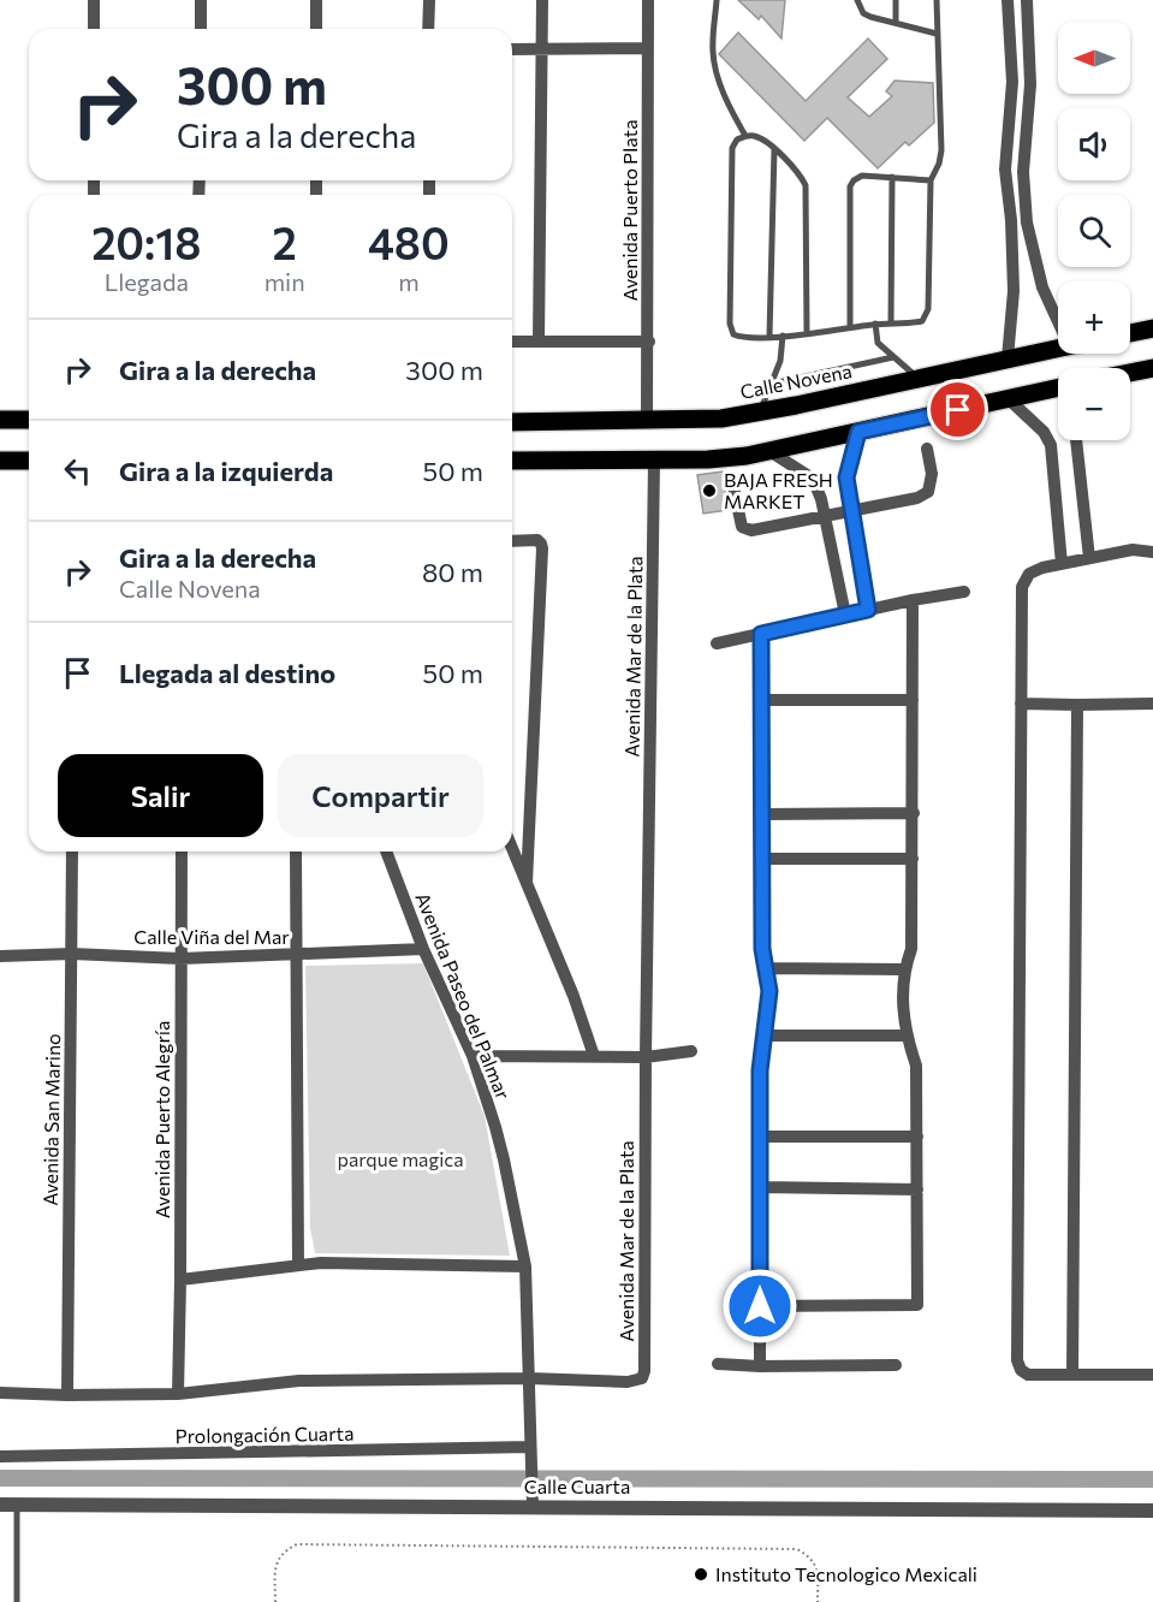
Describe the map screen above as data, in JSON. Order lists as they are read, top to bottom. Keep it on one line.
{"streets":{"main road":["Calle Novena"],"street":["Avenida Puerto Plata","Avenida Mar de la Plata","Calle Viña del Mar","Avenida Paseo del Palmar","Avenida San Marino","Avenida Puerto Alegría","Prolongación Cuarta","Calle Cuarta"]},"crossings":[["Avenida Puerto Plata","Calle Novena"],["Avenida Mar de la Plata","Avenida Paseo del Palmar"],["Avenida Mar de la Plata","Avenida San Marino"],["Avenida Mar de la Plata","Avenida Puerto Alegría"],["Calle Viña del Mar","Avenida Paseo del Palmar"],["Calle Viña del Mar","Avenida San Marino"],["Calle Viña del Mar","Avenida Puerto Alegría"],["Avenida Paseo del Palmar","Prolongación Cuarta"],["Avenida Paseo del Palmar","Calle Cuarta"]],"parks":["parque magica"],"places":["BAJA FRESH MARKET","Instituto Tecnologico Mexicali"],"north":"left","page":{"map_buttons":["+","−"],"turn":["300 m","Gira a la derecha"],"eta":["20:18","Llegada","2","min","480","m"],"list":[{"name":"Gira a la derecha","value":"300 m"},{"name":"Gira a la izquierda","value":"50 m"},{"name":"Gira a la derecha","note":"Calle Novena","value":"80 m"},{"name":"Llegada al destino","value":"50 m"}],"buttons":["Salir","Compartir"]}}
